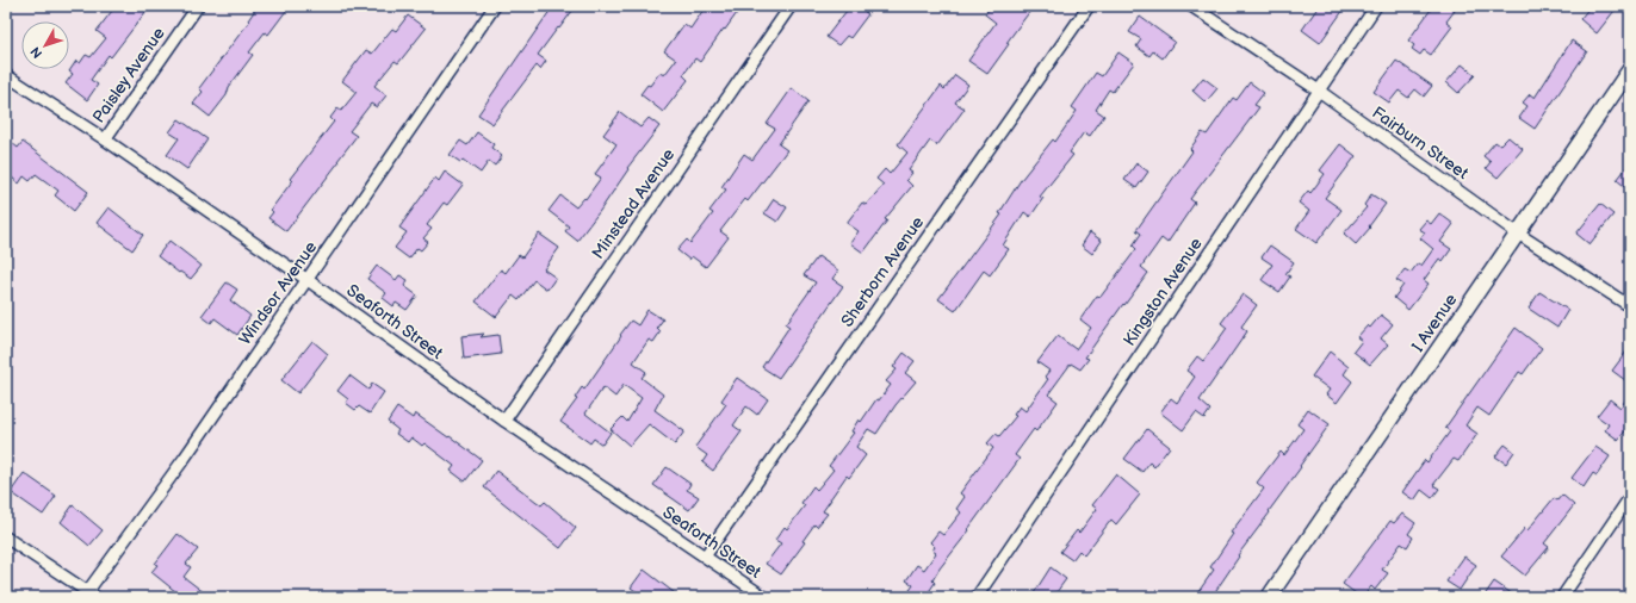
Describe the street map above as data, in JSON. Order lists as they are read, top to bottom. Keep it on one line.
{"streets":{"main road":["I Avenue"],"street":["Paisley Avenue","Fairburn Street","Minstead Avenue","Sherborn Avenue","Kingston Avenue","Windsor Avenue","Seaforth Street"]},"crossings":[["Paisley Avenue","Seaforth Street"],["Fairburn Street","Kingston Avenue"],["Fairburn Street","I Avenue"],["Minstead Avenue","Seaforth Street"],["Sherborn Avenue","Seaforth Street"],["Windsor Avenue","Seaforth Street"]],"north":"bottom left"}
